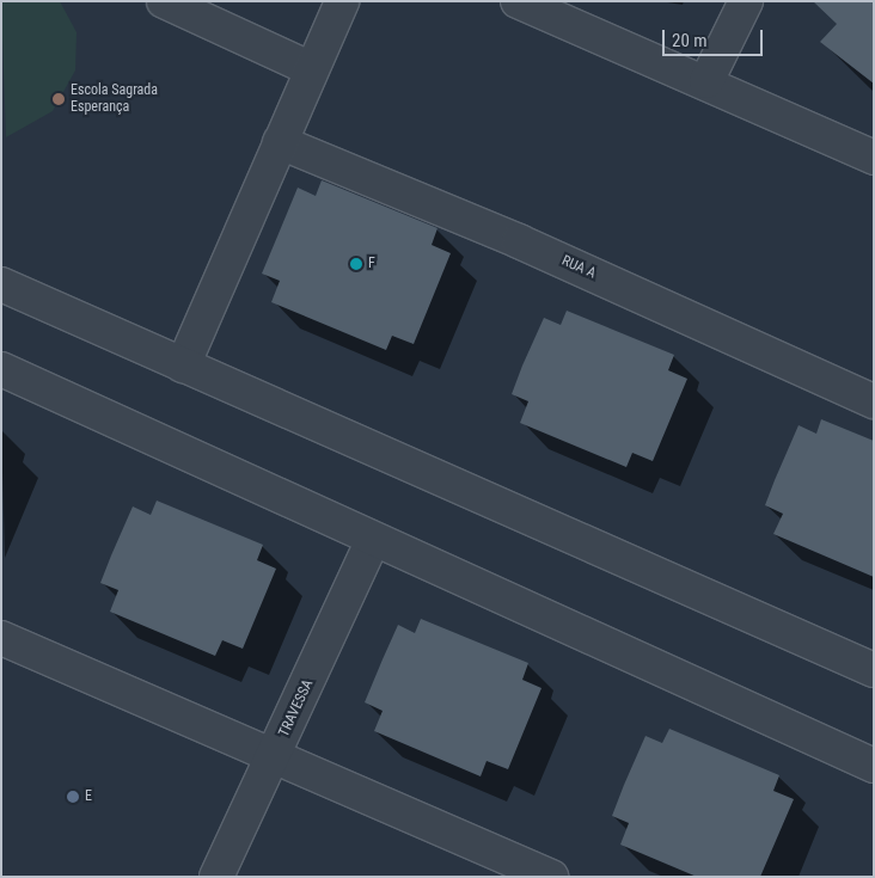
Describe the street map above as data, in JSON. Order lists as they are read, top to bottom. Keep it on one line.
{"streets":{"street":["RUA A","TRAVESSA"]},"places":["Escola Sagrada Esperança","F","E"],"scale_bar":"20 m"}
